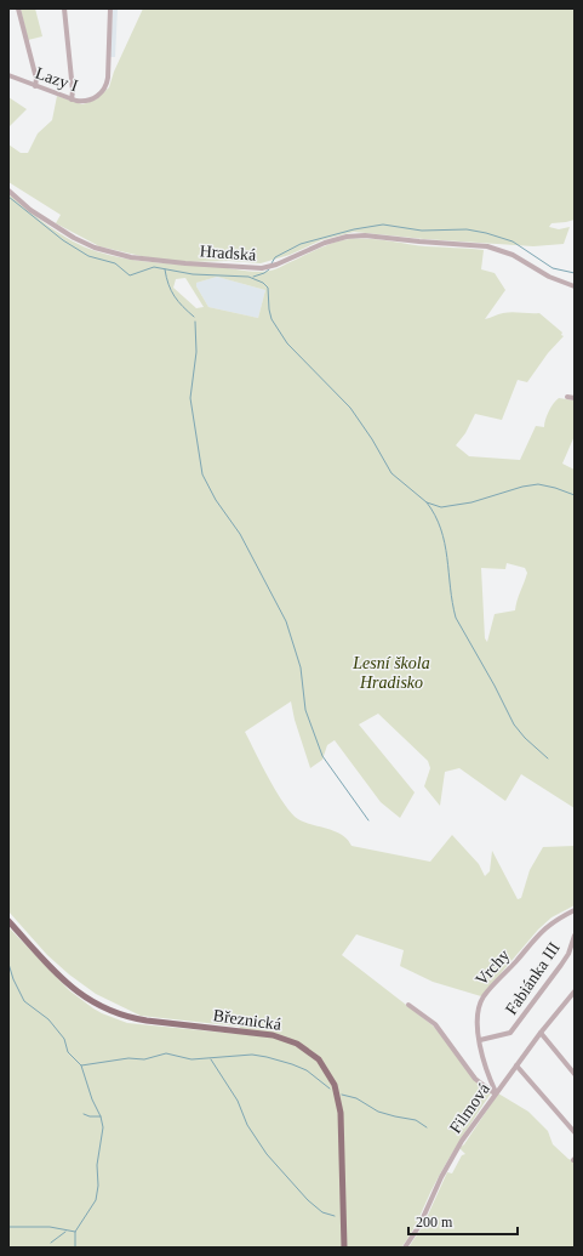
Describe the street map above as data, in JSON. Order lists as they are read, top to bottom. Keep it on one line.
{"streets":{"main road":["Březnická"],"street":["Lazy I","Hradská","Vrchy","Fabiánka III","Filmová"]},"crossings":[["Vrchy","Fabiánka III"],["Vrchy","Filmová"]],"parks":["Lesní škola Hradisko"],"scale_bar":"200 m"}
